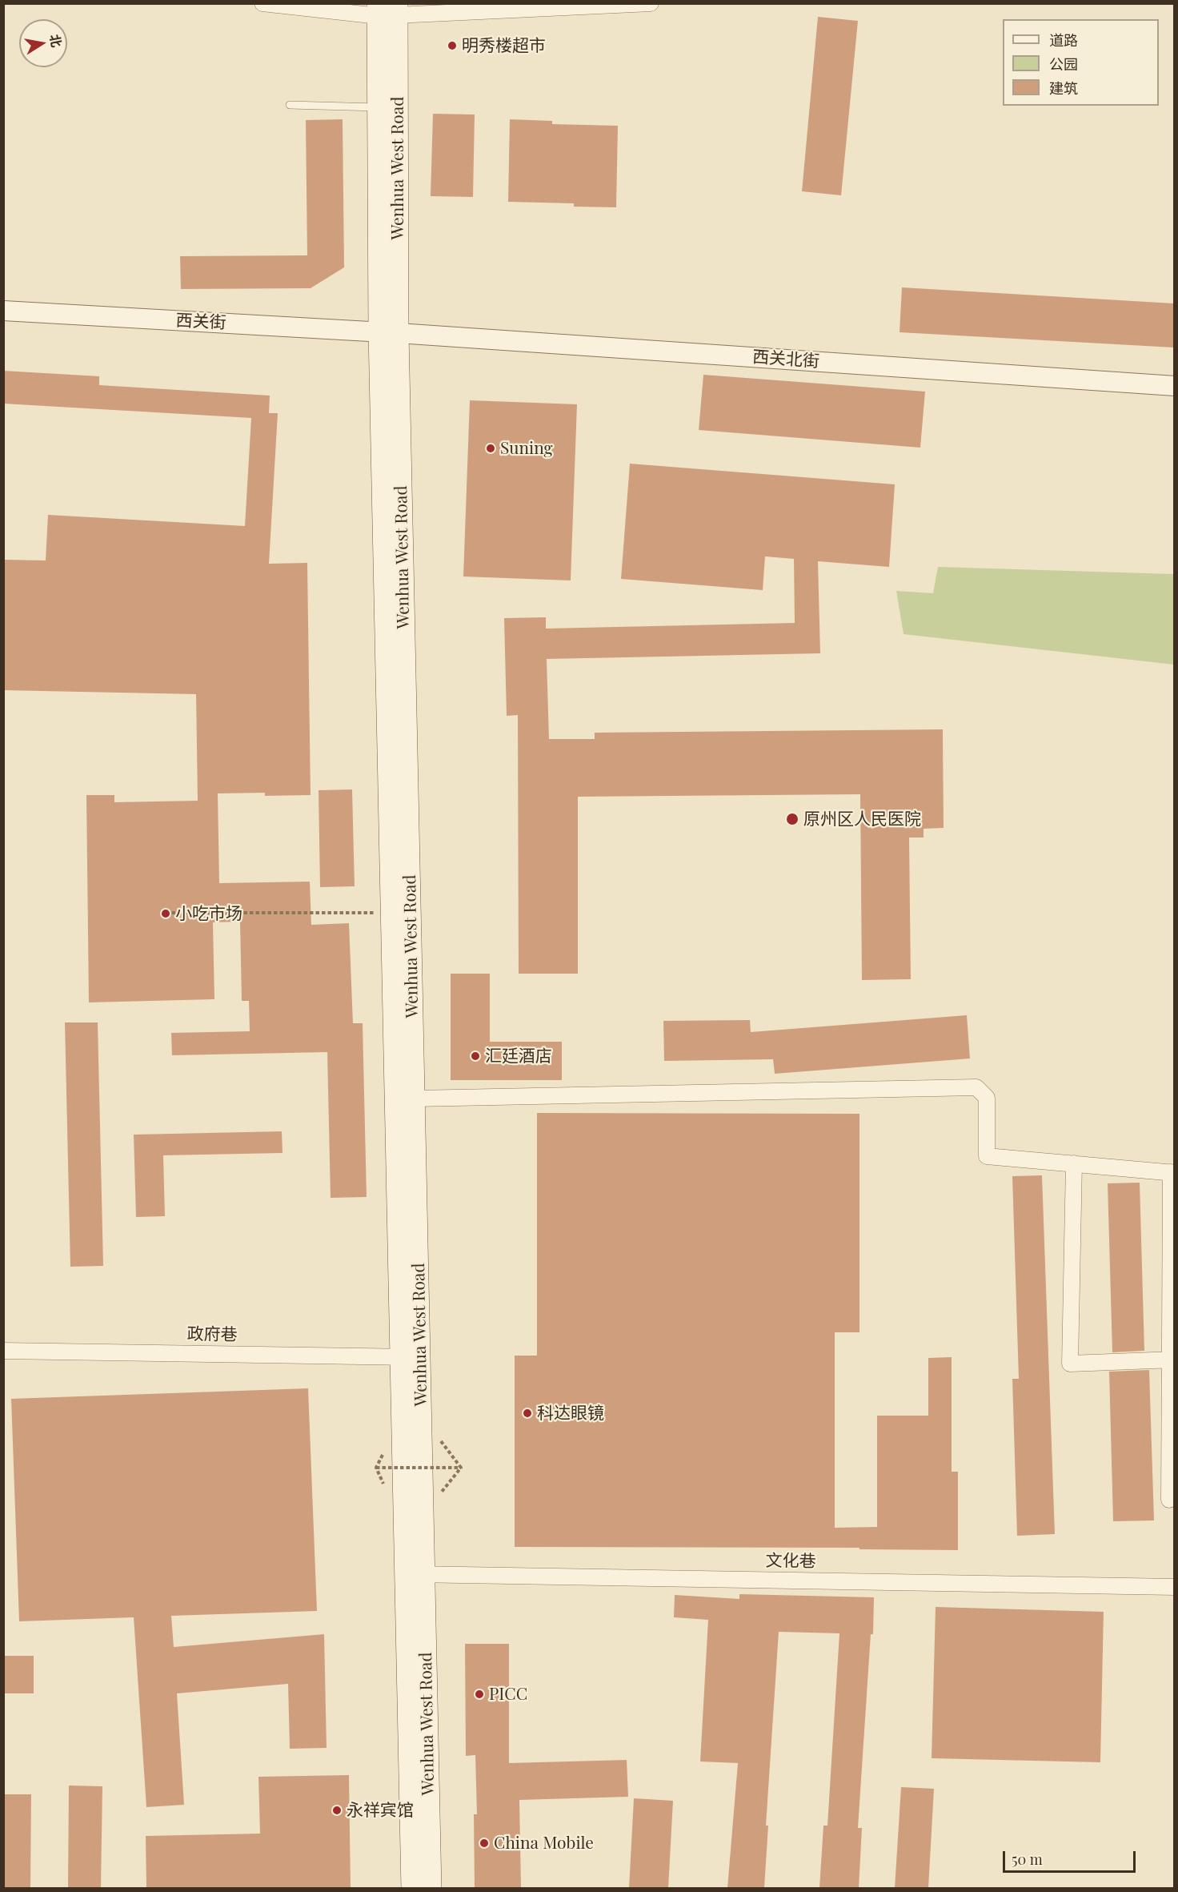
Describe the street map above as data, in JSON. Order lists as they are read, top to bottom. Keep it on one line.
{"streets":{"main road":["Wenhua West Road"],"street":["西关街","西关北街","政府巷","文化巷"]},"crossings":[["Wenhua West Road","西关街"],["Wenhua West Road","西关北街"],["Wenhua West Road","政府巷"],["Wenhua West Road","文化巷"],["西关街","西关北街"]],"places":["明秀楼超市","Suning","原州区人民医院","小吃市场","汇廷酒店","科达眼镜","PICC","永祥宾馆","China Mobile"],"legend":["道路","公园","建筑"],"scale_bar":"50 m","north":"right"}
